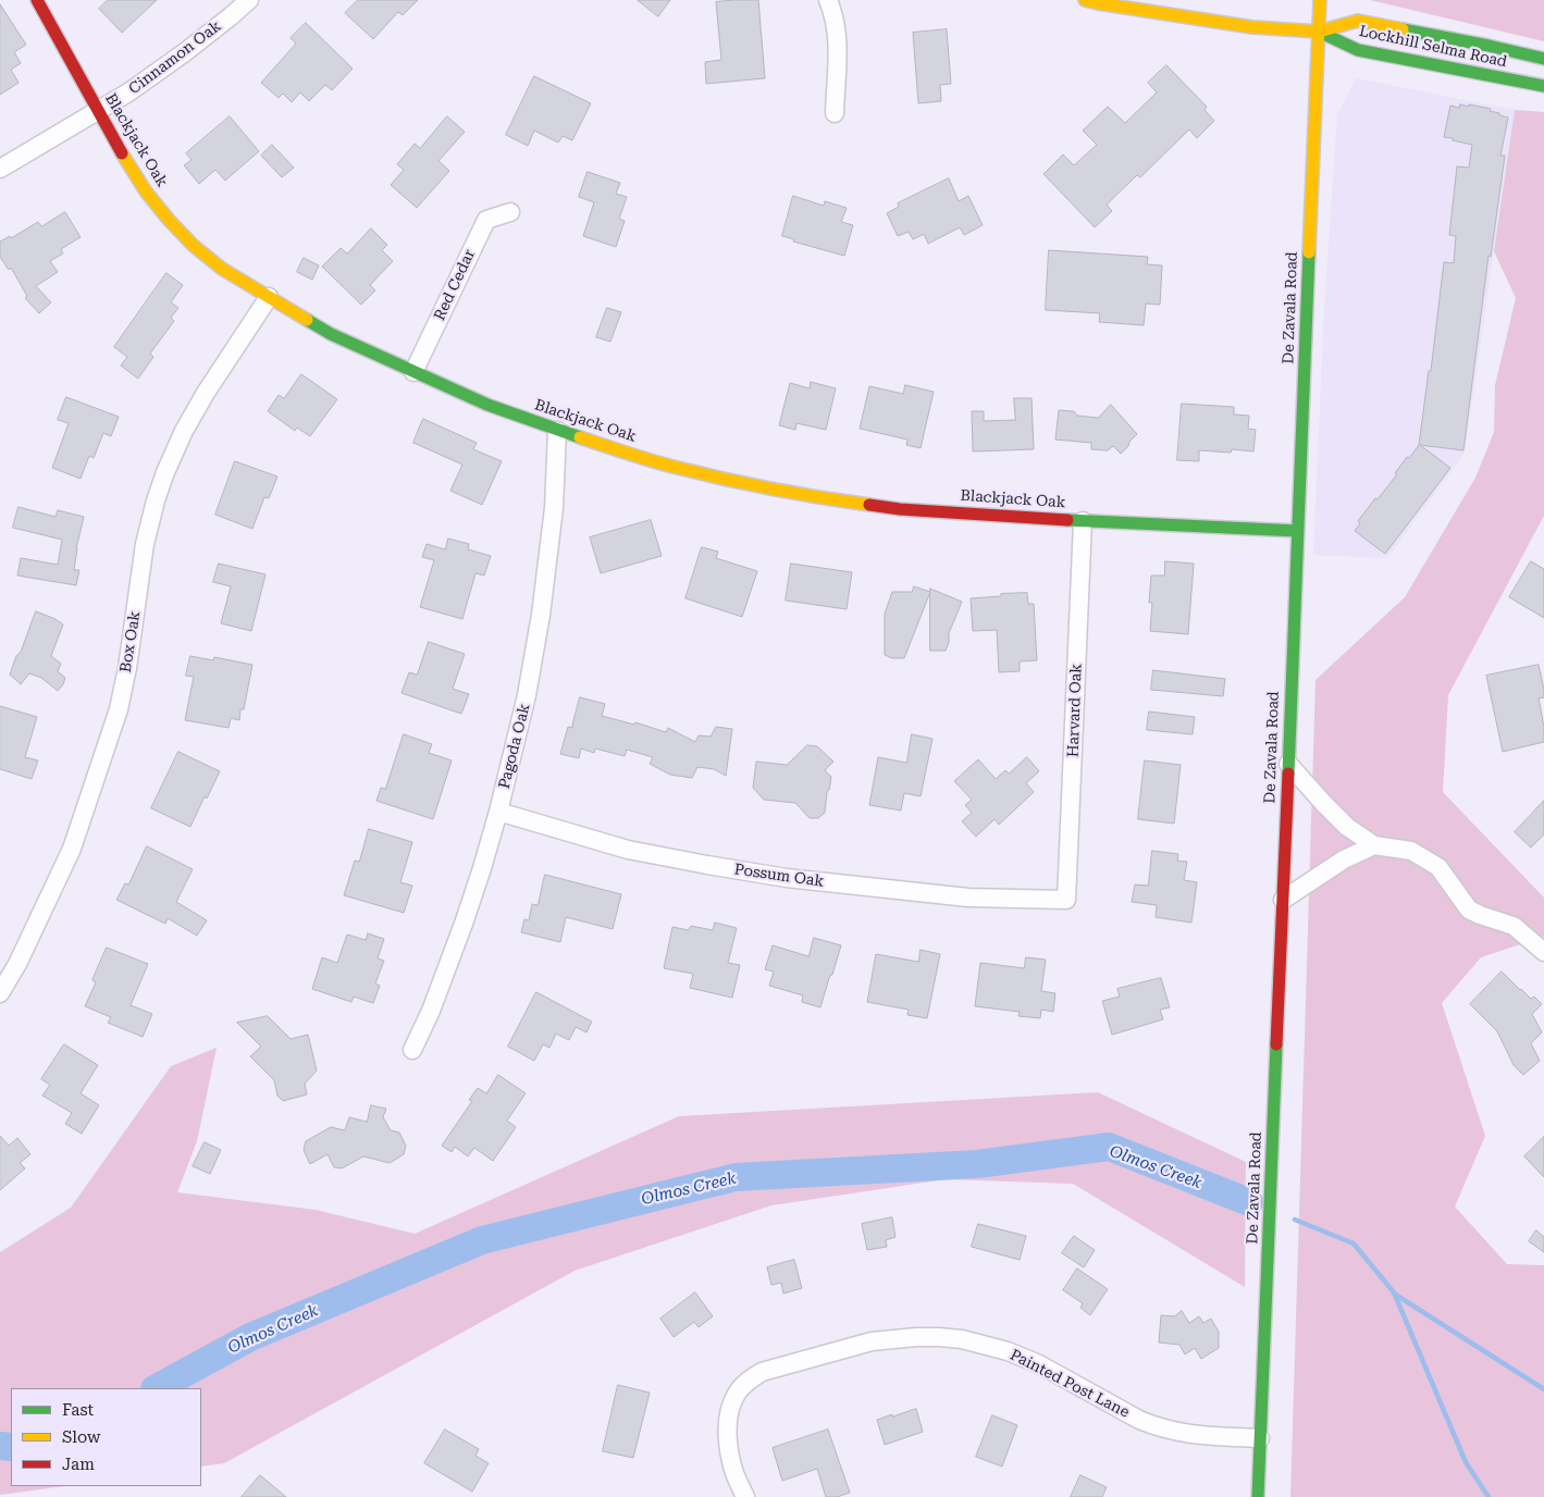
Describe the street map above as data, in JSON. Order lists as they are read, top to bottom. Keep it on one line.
{"streets":{"main road":["Lockhill Selma Road","Blackjack Oak","De Zavala Road"],"street":["Cinnamon Oak","Red Cedar","Box Oak","Harvard Oak","Pagoda Oak","Possum Oak","Painted Post Lane"]},"crossings":[["Lockhill Selma Road","De Zavala Road"],["Cinnamon Oak","Blackjack Oak"],["Blackjack Oak","Red Cedar"],["Blackjack Oak","De Zavala Road"],["Blackjack Oak","Box Oak"],["Blackjack Oak","Harvard Oak"],["Blackjack Oak","Pagoda Oak"],["De Zavala Road","Painted Post Lane"],["Harvard Oak","Possum Oak"],["Pagoda Oak","Possum Oak"]],"water":["Olmos Creek"],"legend":["Fast","Slow","Jam"]}
